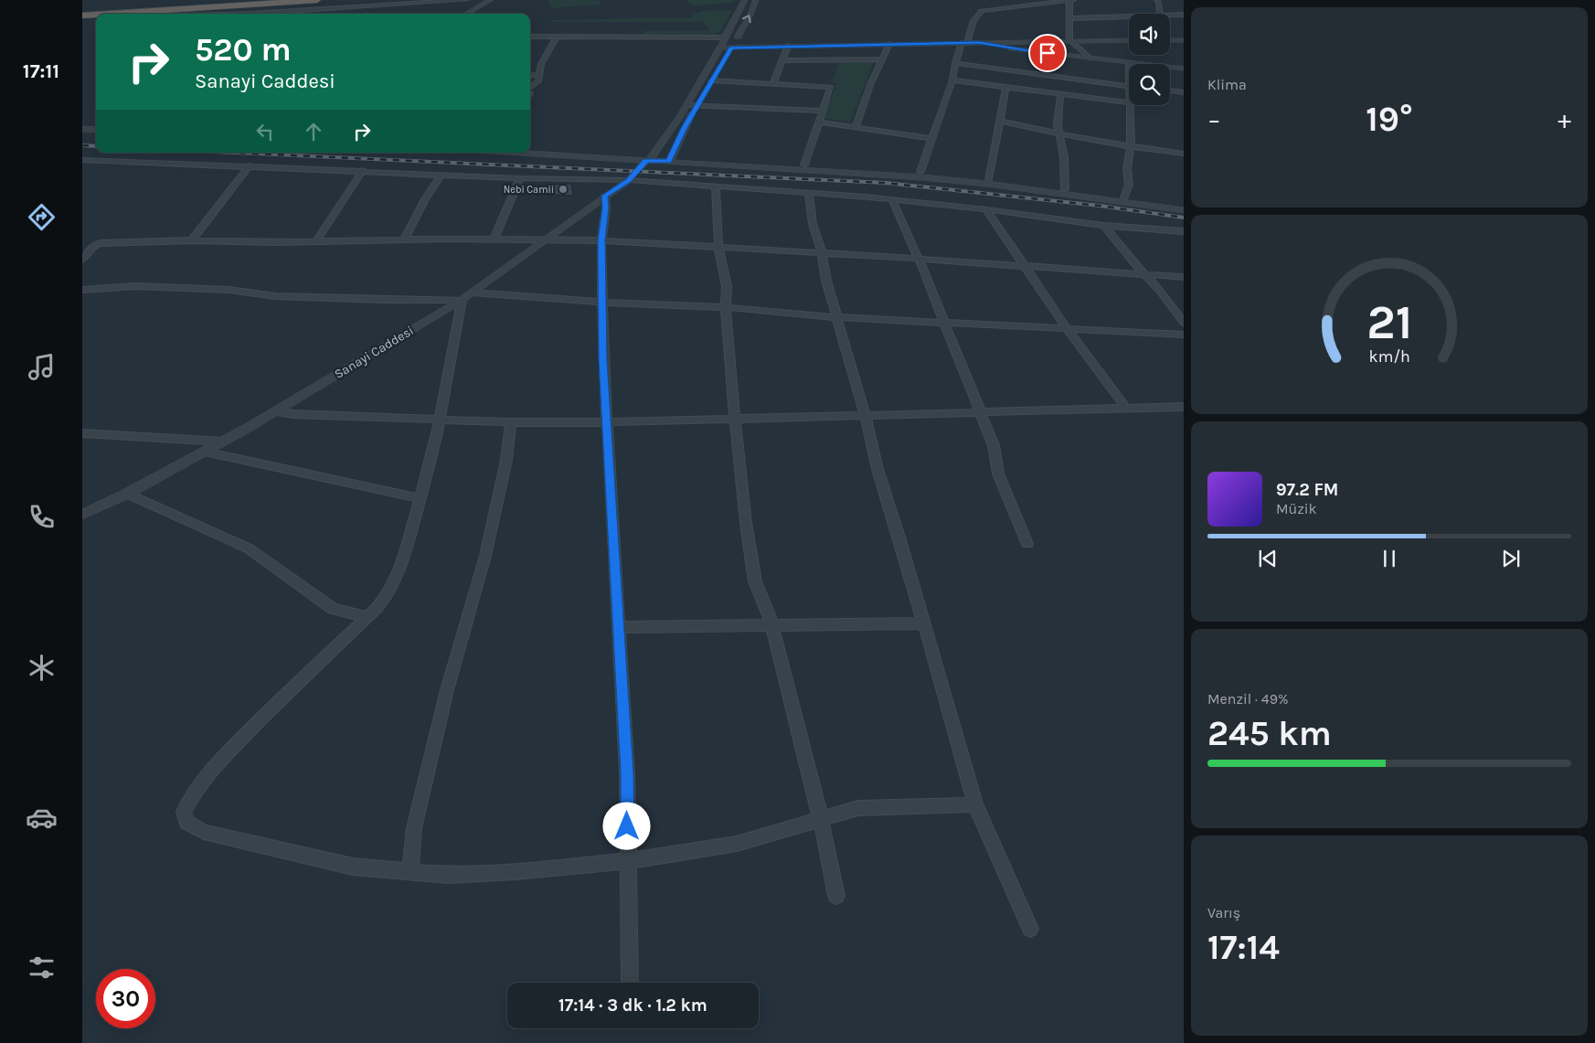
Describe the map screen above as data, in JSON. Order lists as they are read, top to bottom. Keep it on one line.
{"streets":{"street":["Sanayi Caddesi"]},"places":["Nebi Camii"],"page":{"tabs":"17:11","tile":["Klima",["Menzil · 49%","245 km"],["Varış","17:14"]],"turn":["520 m","Sanayi Caddesi"],"heat":["−","19°","+"],"song":["97.2 FM","Müzik"],"limit":"30","trip":"17:14 · 3 dk · 1.2 km","gauge":["21","km/h"]}}
